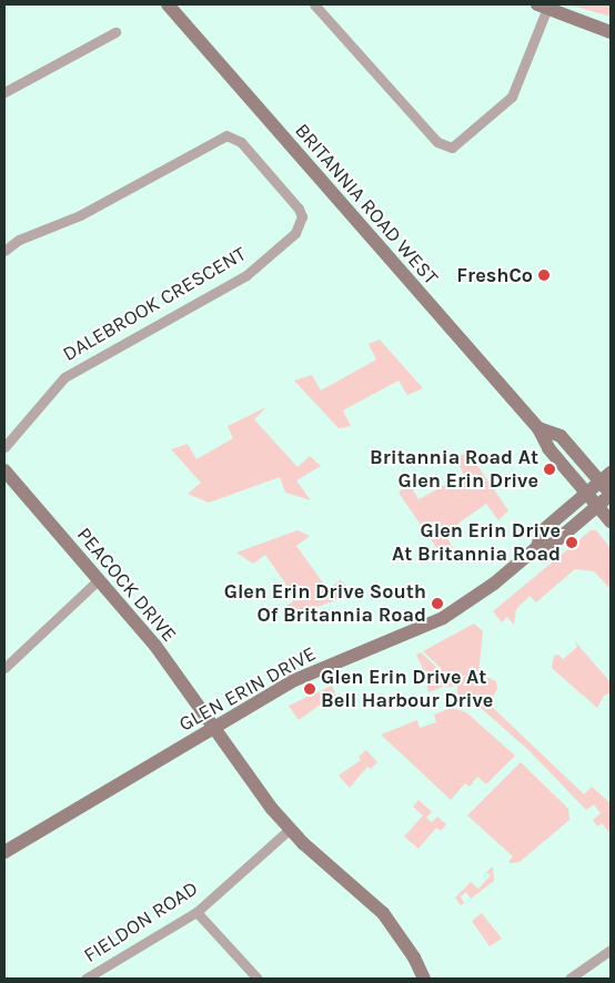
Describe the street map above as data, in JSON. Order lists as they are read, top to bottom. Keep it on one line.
{"streets":{"street":["BRITANNIA ROAD WEST","DALEBROOK CRESCENT","PEACOCK DRIVE","GLEN ERIN DRIVE","FIELDON ROAD"]},"crossings":[["BRITANNIA ROAD WEST","GLEN ERIN DRIVE"],["PEACOCK DRIVE","GLEN ERIN DRIVE"],["PEACOCK DRIVE","FIELDON ROAD"]],"places":["FreshCo","Britannia Road At Glen Erin Drive","Glen Erin Drive At Britannia Road","Glen Erin Drive South Of Britannia Road","Glen Erin Drive At Bell Harbour Drive"]}
